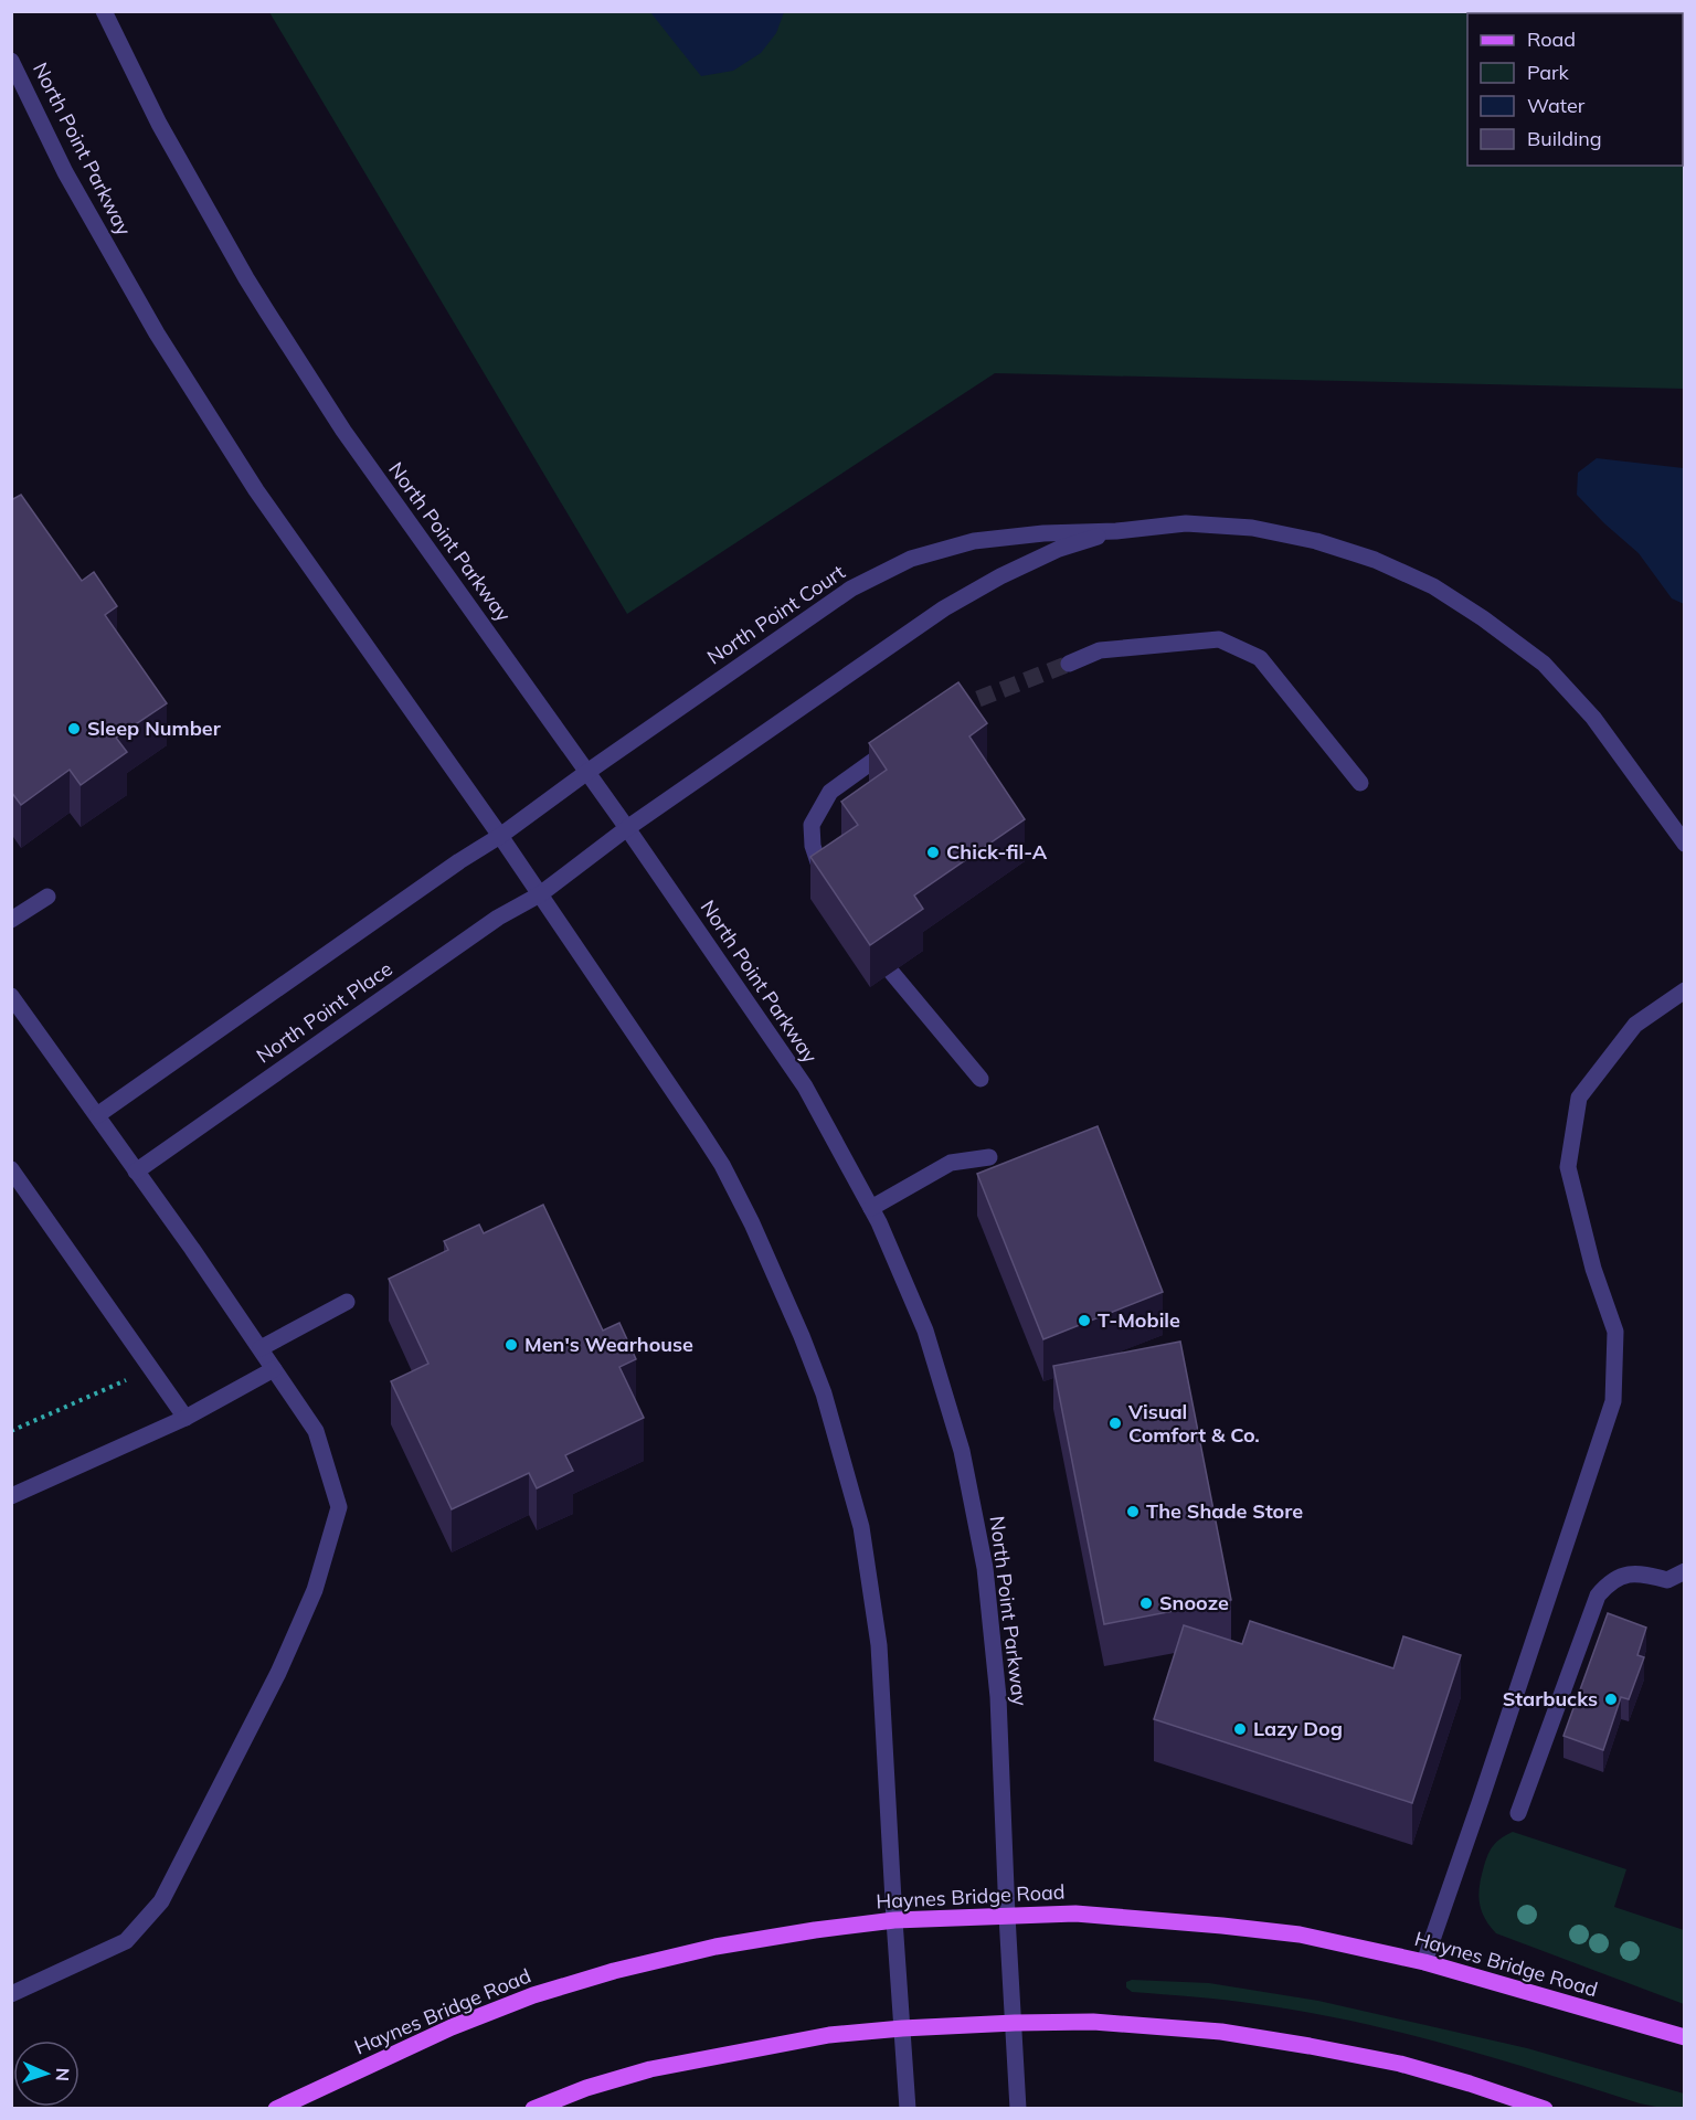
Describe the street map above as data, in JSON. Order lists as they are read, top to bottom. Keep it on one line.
{"streets":{"main road":["Haynes Bridge Road"],"street":["North Point Parkway","North Point Court","North Point Place"]},"crossings":[["North Point Parkway","North Point Court"],["North Point Parkway","North Point Place"],["North Point Parkway","Haynes Bridge Road"],["North Point Court","North Point Place"]],"places":["Sleep Number","Chick-fil-A","T-Mobile","Men's Wearhouse","Visual Comfort & Co.","The Shade Store","Snooze","Starbucks","Lazy Dog"],"legend":["Road","Park","Water","Building"],"north":"right"}
